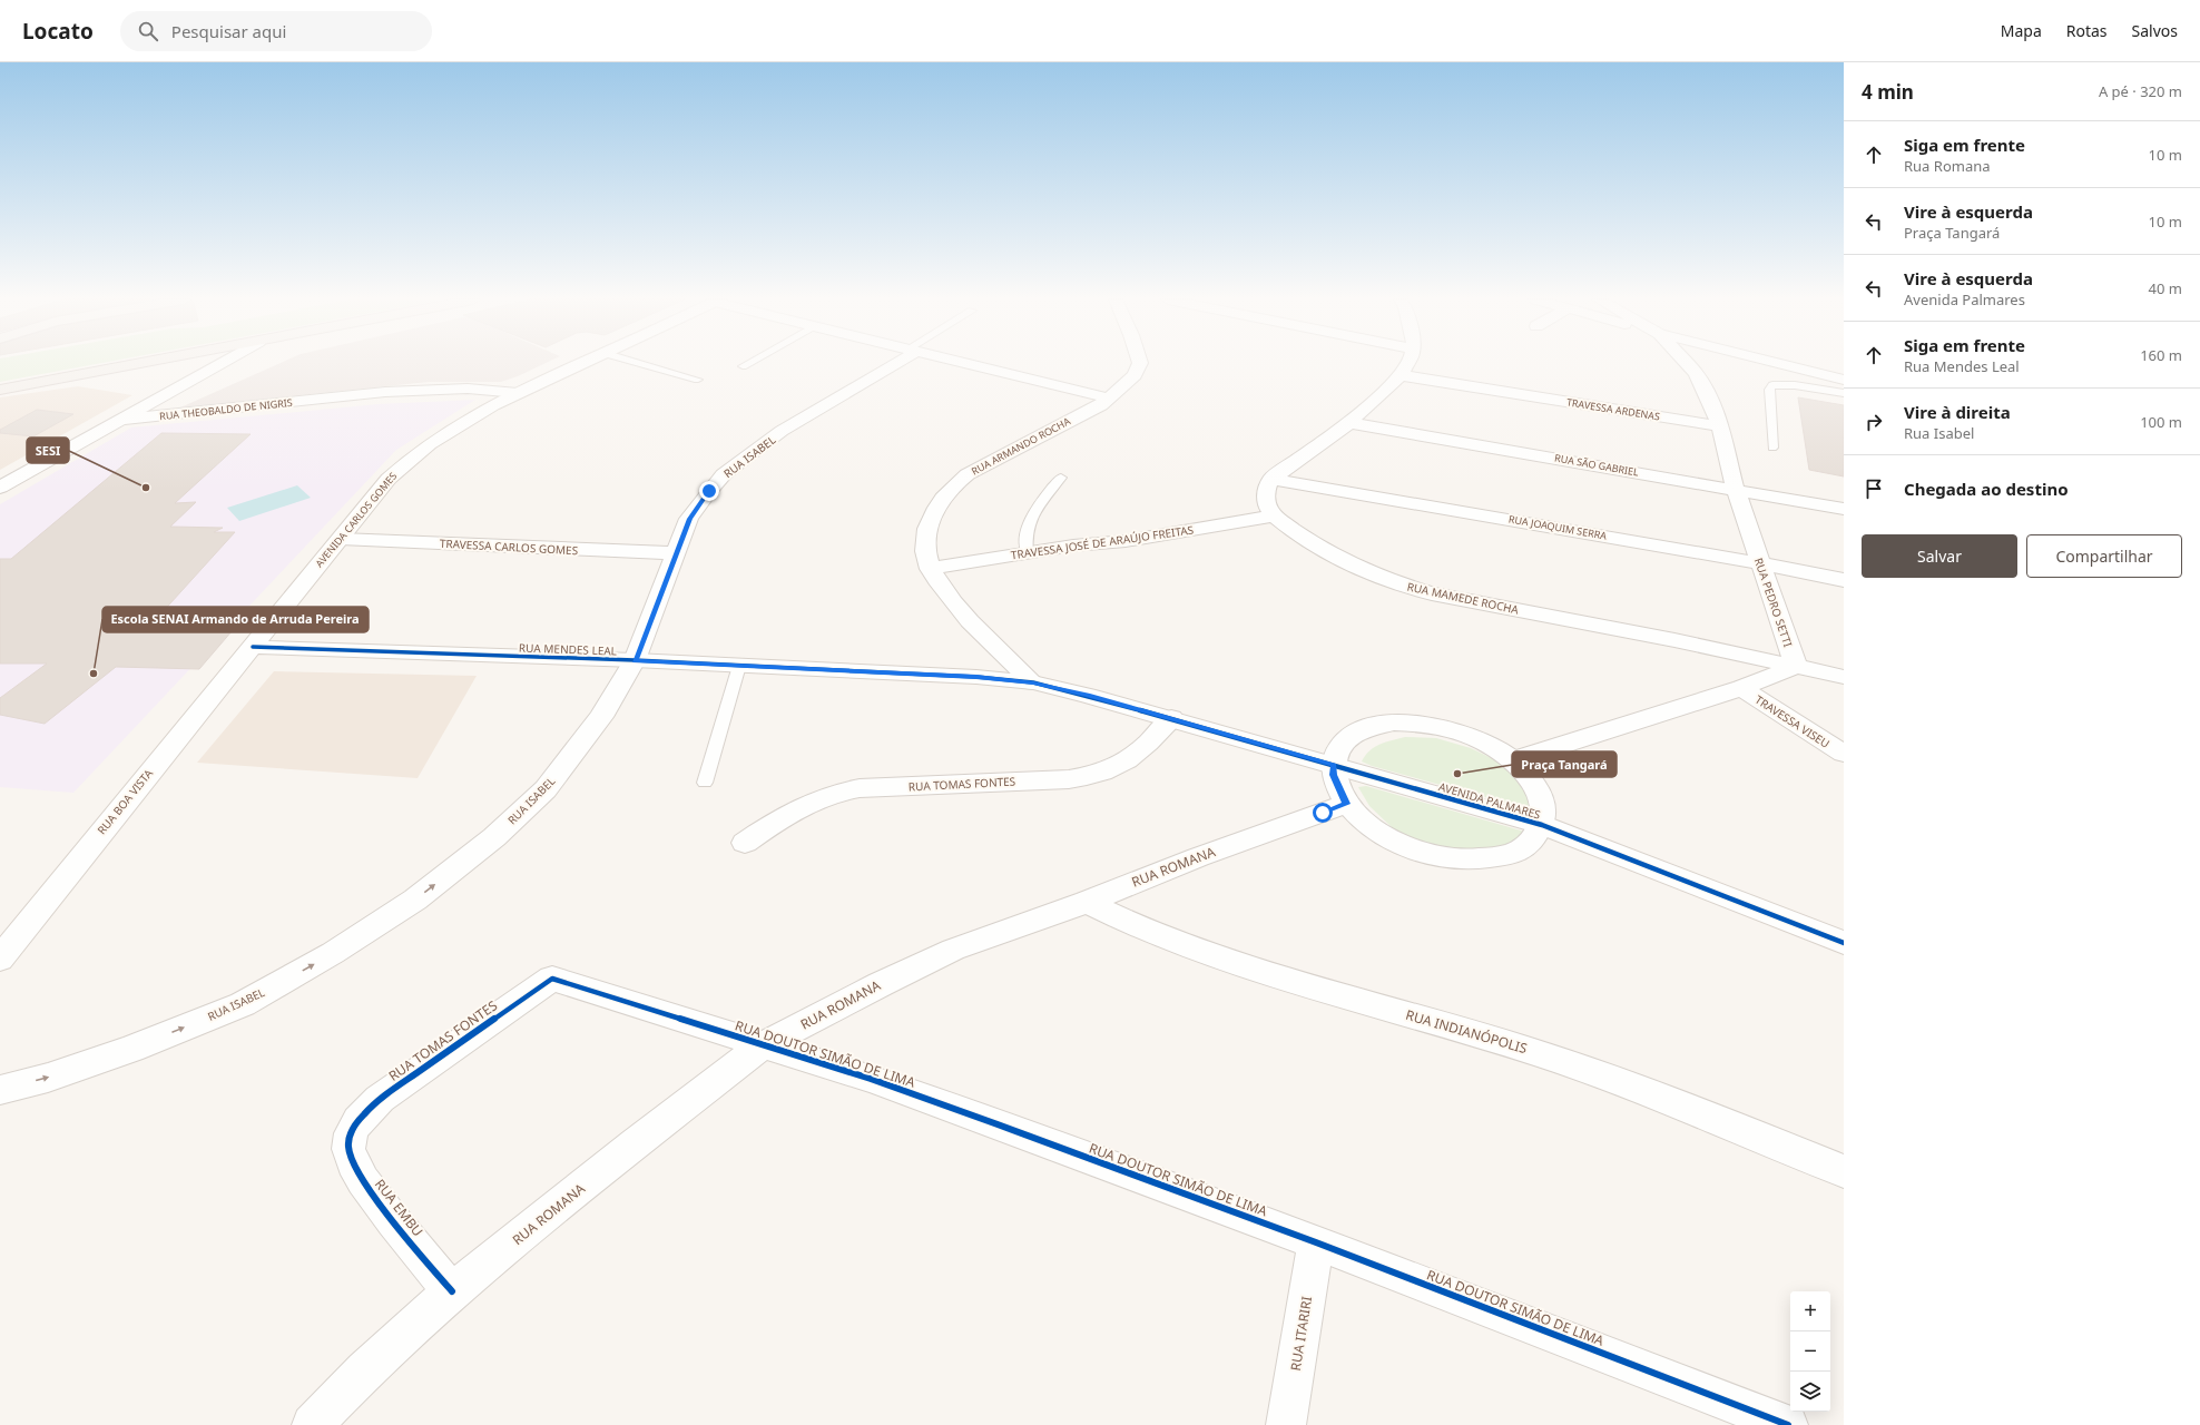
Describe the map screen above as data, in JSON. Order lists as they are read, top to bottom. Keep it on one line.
{"streets":{"street":["RUA THEOBALDO DE NIGRIS","TRAVESSA ARDENAS","RUA ARMANDO ROCHA","RUA ISABEL","RUA SÃO GABRIEL","AVENIDA CARLOS GOMES","RUA JOAQUIM SERRA","TRAVESSA JOSÉ DE ARAÚJO FREITAS","TRAVESSA CARLOS GOMES","RUA MAMEDE ROCHA","RUA PEDRO SETTI","RUA MENDES LEAL","TRAVESSA VISEU","RUA TOMAS FONTES","AVENIDA PALMARES","RUA BOA VISTA","RUA ROMANA","RUA INDIANÓPOLIS","RUA DOUTOR SIMÃO DE LIMA","RUA EMBU","RUA ITARIRI"]},"crossings":[["RUA THEOBALDO DE NIGRIS","AVENIDA CARLOS GOMES"],["TRAVESSA ARDENAS","RUA PEDRO SETTI"],["RUA ARMANDO ROCHA","TRAVESSA JOSÉ DE ARAÚJO FREITAS"],["RUA ARMANDO ROCHA","RUA MENDES LEAL"],["RUA ISABEL","TRAVESSA CARLOS GOMES"],["RUA ISABEL","RUA MENDES LEAL"],["RUA SÃO GABRIEL","RUA PEDRO SETTI"],["AVENIDA CARLOS GOMES","TRAVESSA CARLOS GOMES"],["AVENIDA CARLOS GOMES","RUA MENDES LEAL"],["AVENIDA CARLOS GOMES","RUA BOA VISTA"],["RUA JOAQUIM SERRA","RUA PEDRO SETTI"],["TRAVESSA JOSÉ DE ARAÚJO FREITAS","RUA MAMEDE ROCHA"],["RUA MAMEDE ROCHA","RUA PEDRO SETTI"],["RUA MENDES LEAL","RUA TOMAS FONTES"],["RUA MENDES LEAL","AVENIDA PALMARES"],["RUA MENDES LEAL","RUA BOA VISTA"],["RUA TOMAS FONTES","AVENIDA PALMARES"],["RUA TOMAS FONTES","RUA DOUTOR SIMÃO DE LIMA"],["RUA TOMAS FONTES","RUA EMBU"],["RUA ROMANA","RUA INDIANÓPOLIS"],["RUA ROMANA","RUA DOUTOR SIMÃO DE LIMA"],["RUA ROMANA","RUA EMBU"],["RUA DOUTOR SIMÃO DE LIMA","RUA ITARIRI"]],"one_way":["RUA ISABEL"],"places":["SESI","Escola SENAI Armando de Arruda Pereira","Praça Tangará"],"page":{"header":"Locato","search":"Pesquisar aqui","nav":["Mapa","Rotas","Salvos"],"heading":["4 min","A pé · 320 m"],"list":[["Siga em frente","Rua Romana","10 m"],["Vire à esquerda","Praça Tangará","10 m"],["Vire à esquerda","Avenida Palmares","40 m"],["Siga em frente","Rua Mendes Leal","160 m"],["Vire à direita","Rua Isabel","100 m"],"Chegada ao destino"],"buttons":["Salvar","Compartilhar"],"map_buttons":["+","−"]}}
